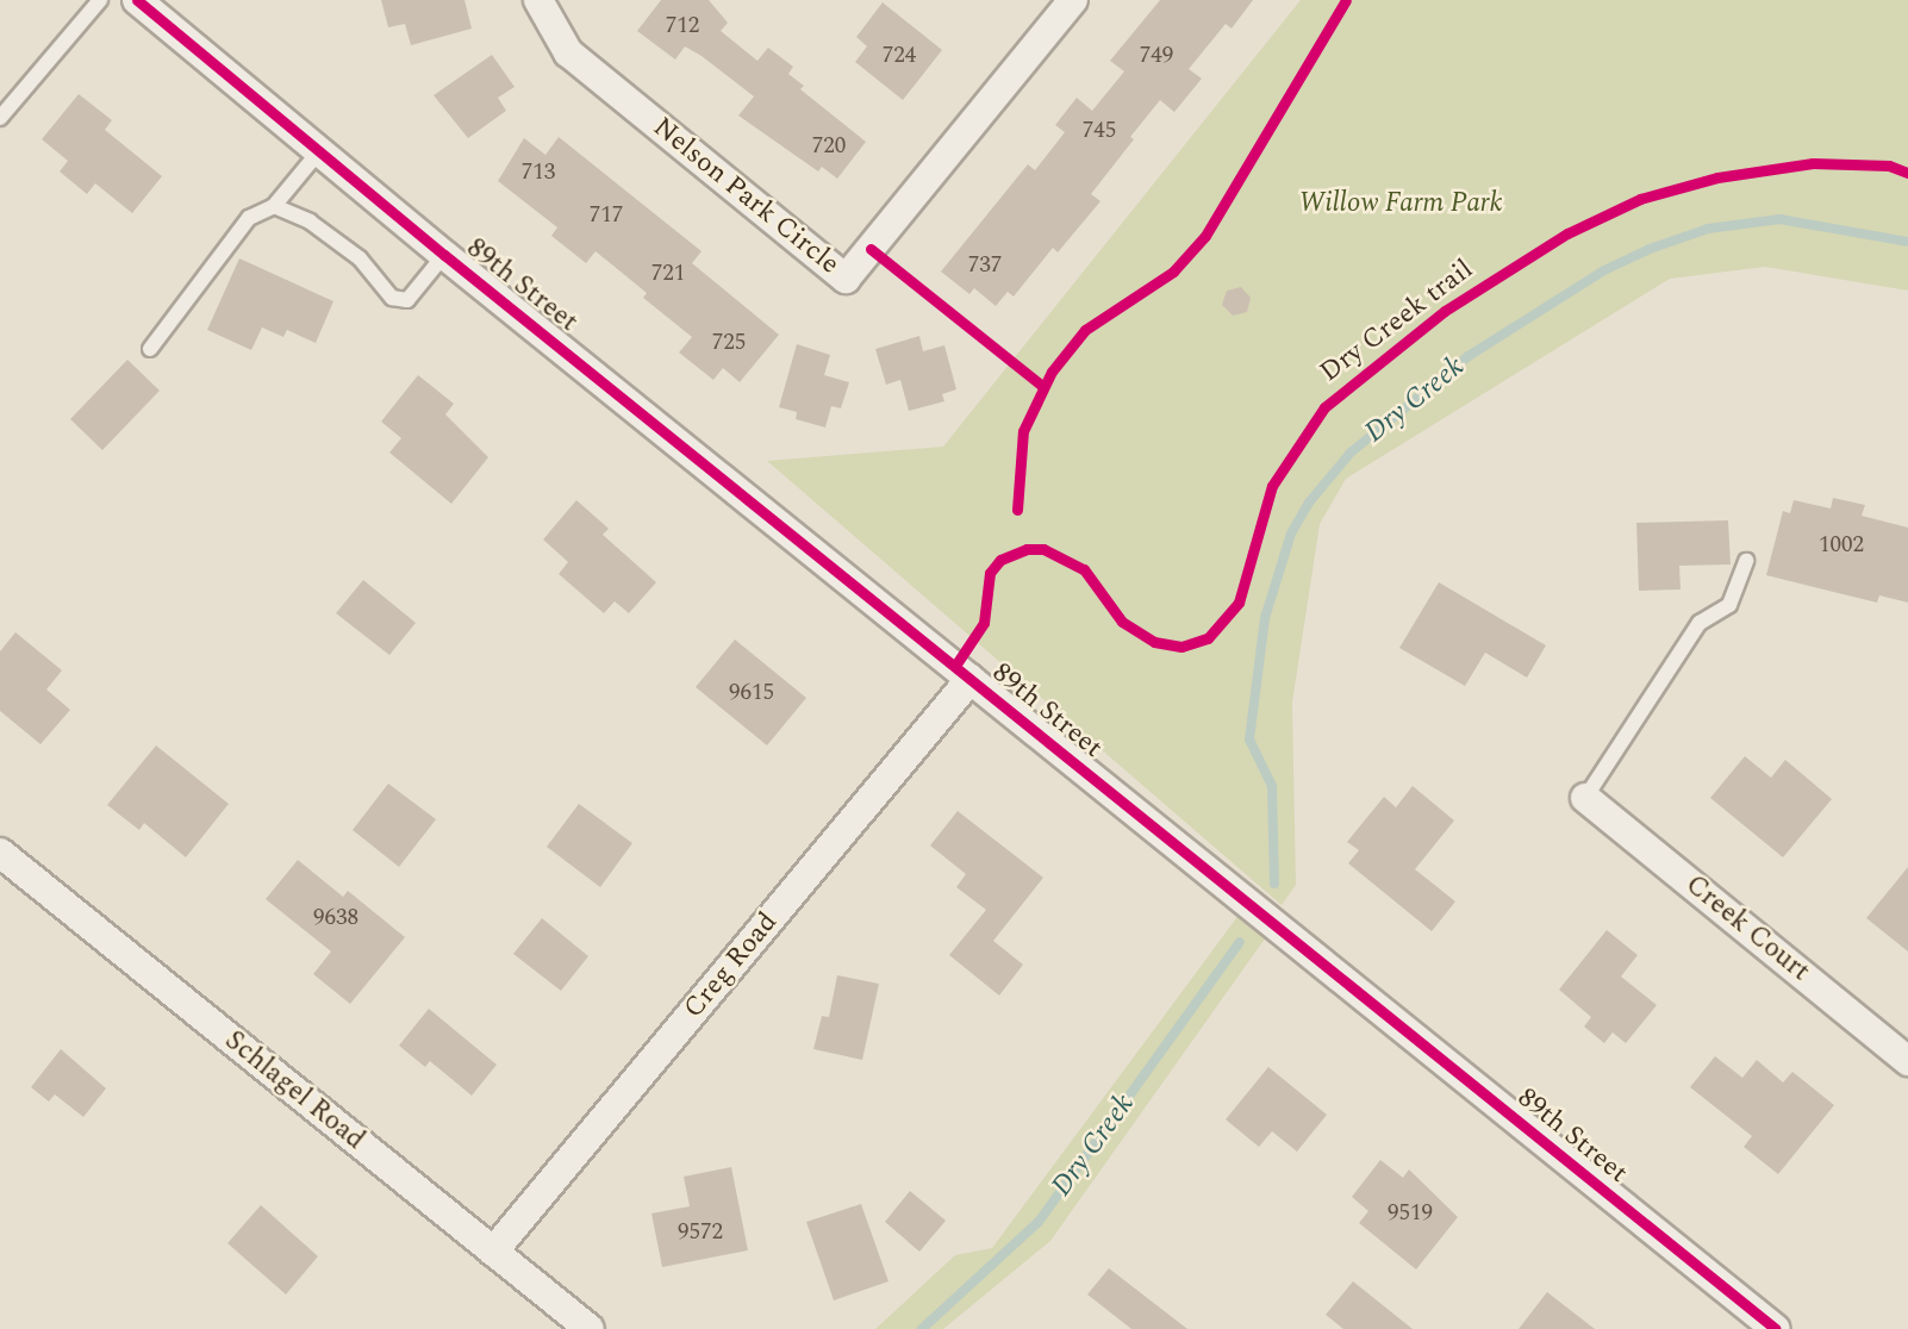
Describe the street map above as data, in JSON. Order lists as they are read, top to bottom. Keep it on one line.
{"streets":{"street":["Nelson Park Circle","89th Street","Creek Court","Creg Road","Schlagel Road"],"cycle path":["Dry Creek trail"]},"crossings":[["89th Street","Creg Road"],["Creg Road","Schlagel Road"]],"water":["Dry Creek"],"parks":["Willow Farm Park"],"house_numbers":["712","724","749","745","720","713","717","737","721","725","1002","9615","9638","9519","9572"]}
